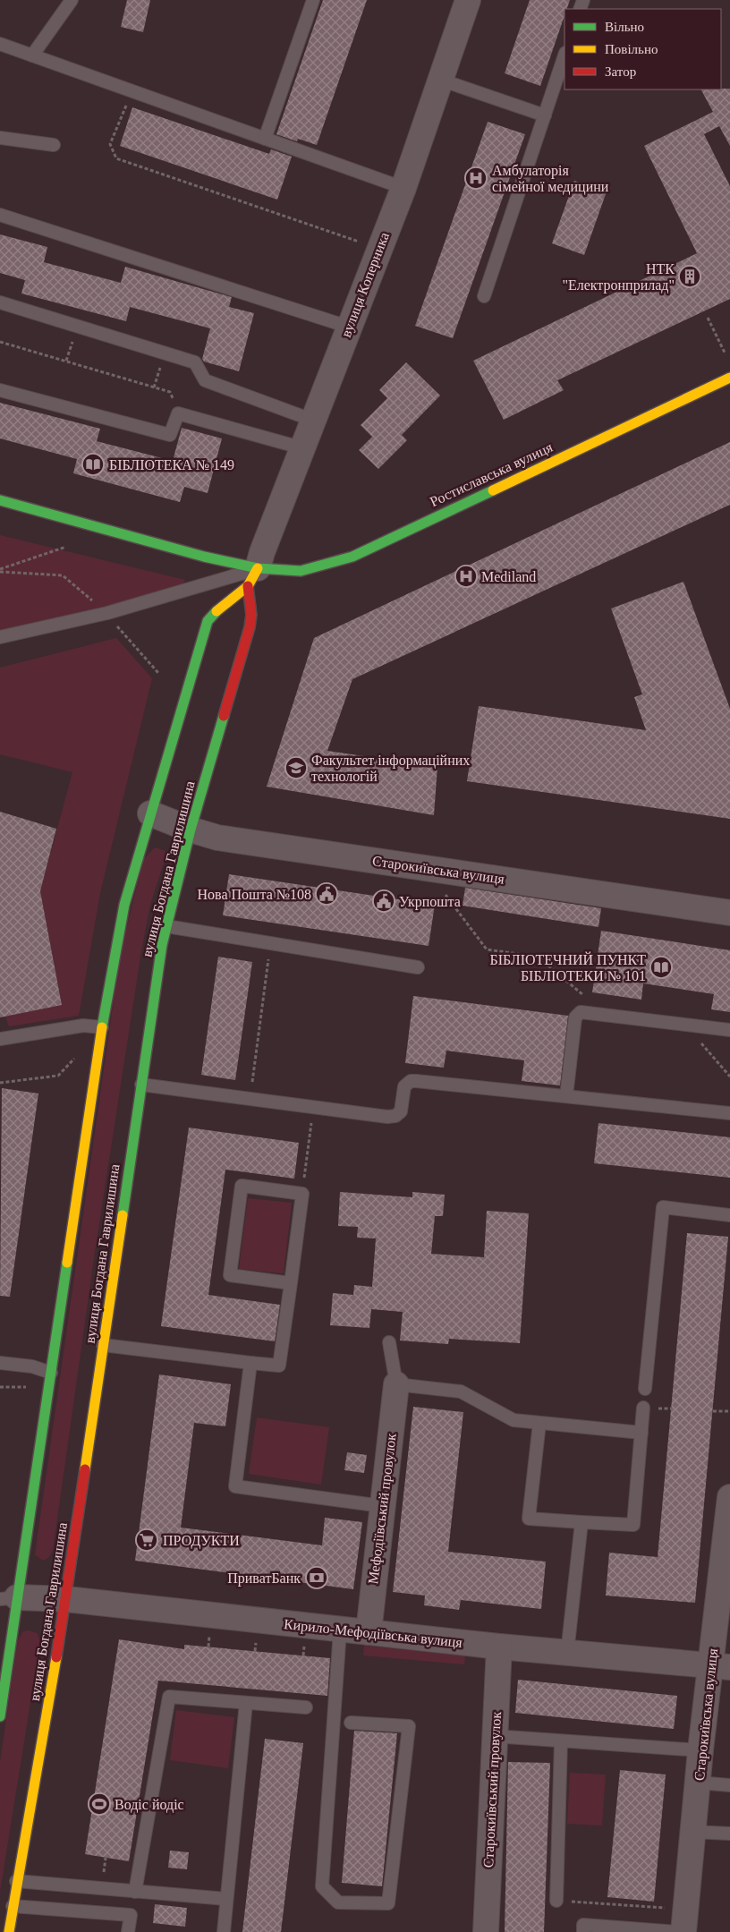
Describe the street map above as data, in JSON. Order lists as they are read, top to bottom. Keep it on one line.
{"streets":{"street":["вулиця Коперника","Ростиславська вулиця","вулиця Богдана Гаврилишина","Старокиївська вулиця","Мефодіївський провулок","Кирило-Мефодіївська вулиця","Старокиївський провулок"]},"crossings":[["вулиця Коперника","Ростиславська вулиця"],["вулиця Коперника","вулиця Богдана Гаврилишина"],["Ростиславська вулиця","вулиця Богдана Гаврилишина"],["вулиця Богдана Гаврилишина","Старокиївська вулиця"],["вулиця Богдана Гаврилишина","Кирило-Мефодіївська вулиця"],["Старокиївська вулиця","Кирило-Мефодіївська вулиця"],["Мефодіївський провулок","Кирило-Мефодіївська вулиця"],["Кирило-Мефодіївська вулиця","Старокиївський провулок"]],"places":{"hospital":["Амбулаторія сімейної медицини","Mediland"],"building":["НТК \"Електронприлад\""],"library":["БІБЛІОТЕКА № 149","БІБЛІОТЕЧНИЙ ПУНКТ БІБЛІОТЕКИ № 101"],"school or university":["Факультет інформаційних технологій"],"public building":["Нова Пошта №108","Укрпошта"],"supermarket":["ПРОДУКТИ"],"bank":["ПриватБанк"],"sports":["Водіс йодіс"]},"legend":["Вільно","Повільно","Затор"]}
